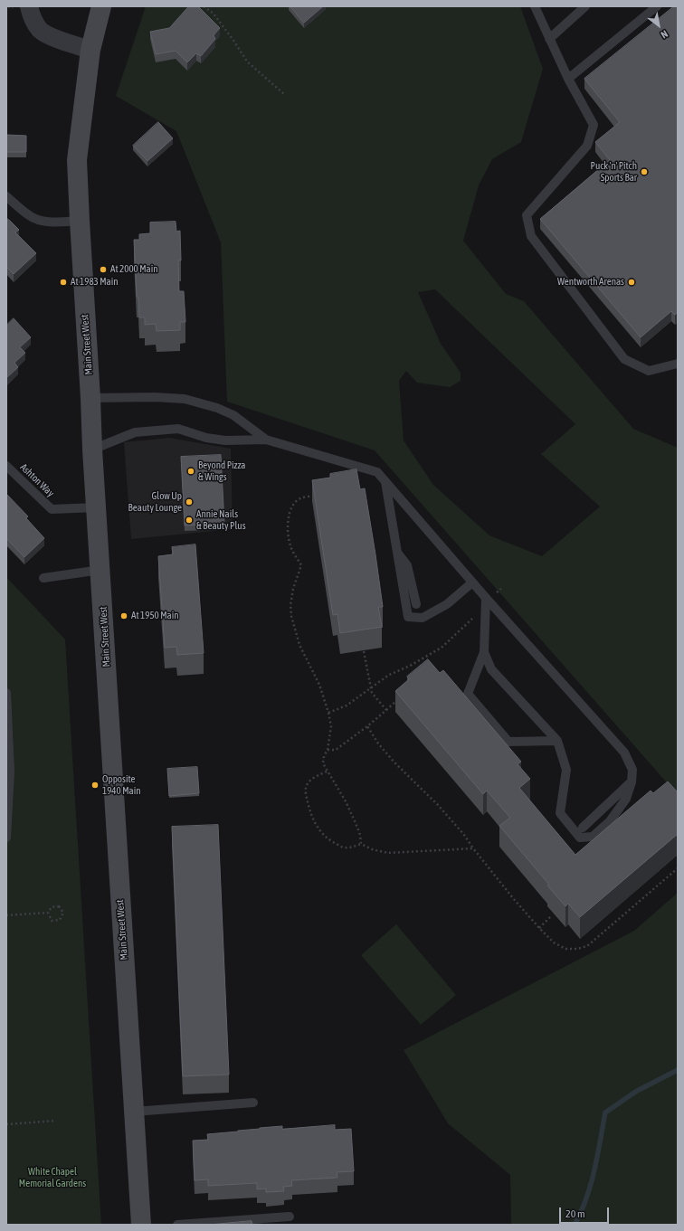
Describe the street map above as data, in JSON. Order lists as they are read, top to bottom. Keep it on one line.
{"streets":{"main road":["Main Street West"],"lane":["Ashton Way"]},"crossings":[["Main Street West","Ashton Way"]],"parks":["White Chapel Memorial Gardens"],"places":["Puck 'n' Pitch Sports Bar","At 2000 Main","At 1983 Main","Wentworth Arenas","Beyond Pizza & Wings","Glow Up Beauty Lounge","Annie Nails & Beauty Plus","At 1950 Main","Opposite 1940 Main"],"scale_bar":"20 m","north":"bottom right"}
